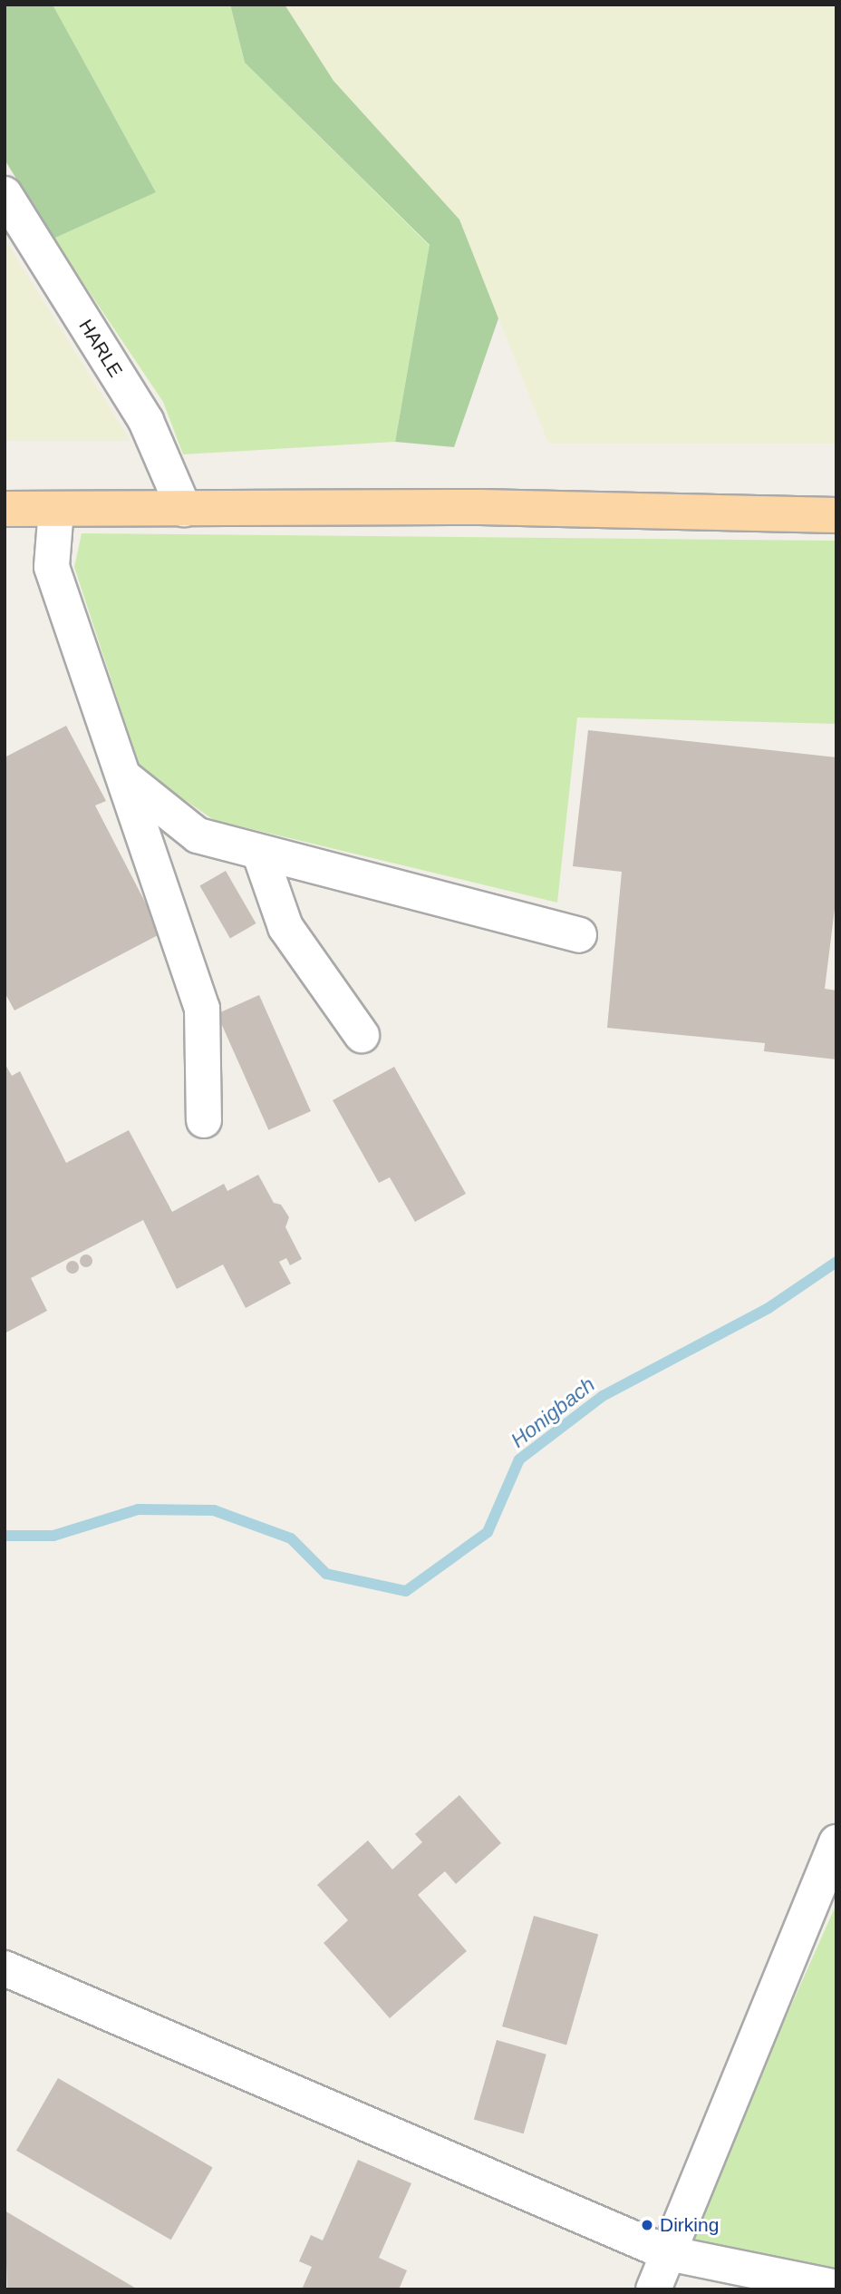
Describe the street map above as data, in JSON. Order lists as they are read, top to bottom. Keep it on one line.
{"streets":{"street":["HARLE"]},"water":["Honigbach"],"places":["Dirking"]}
